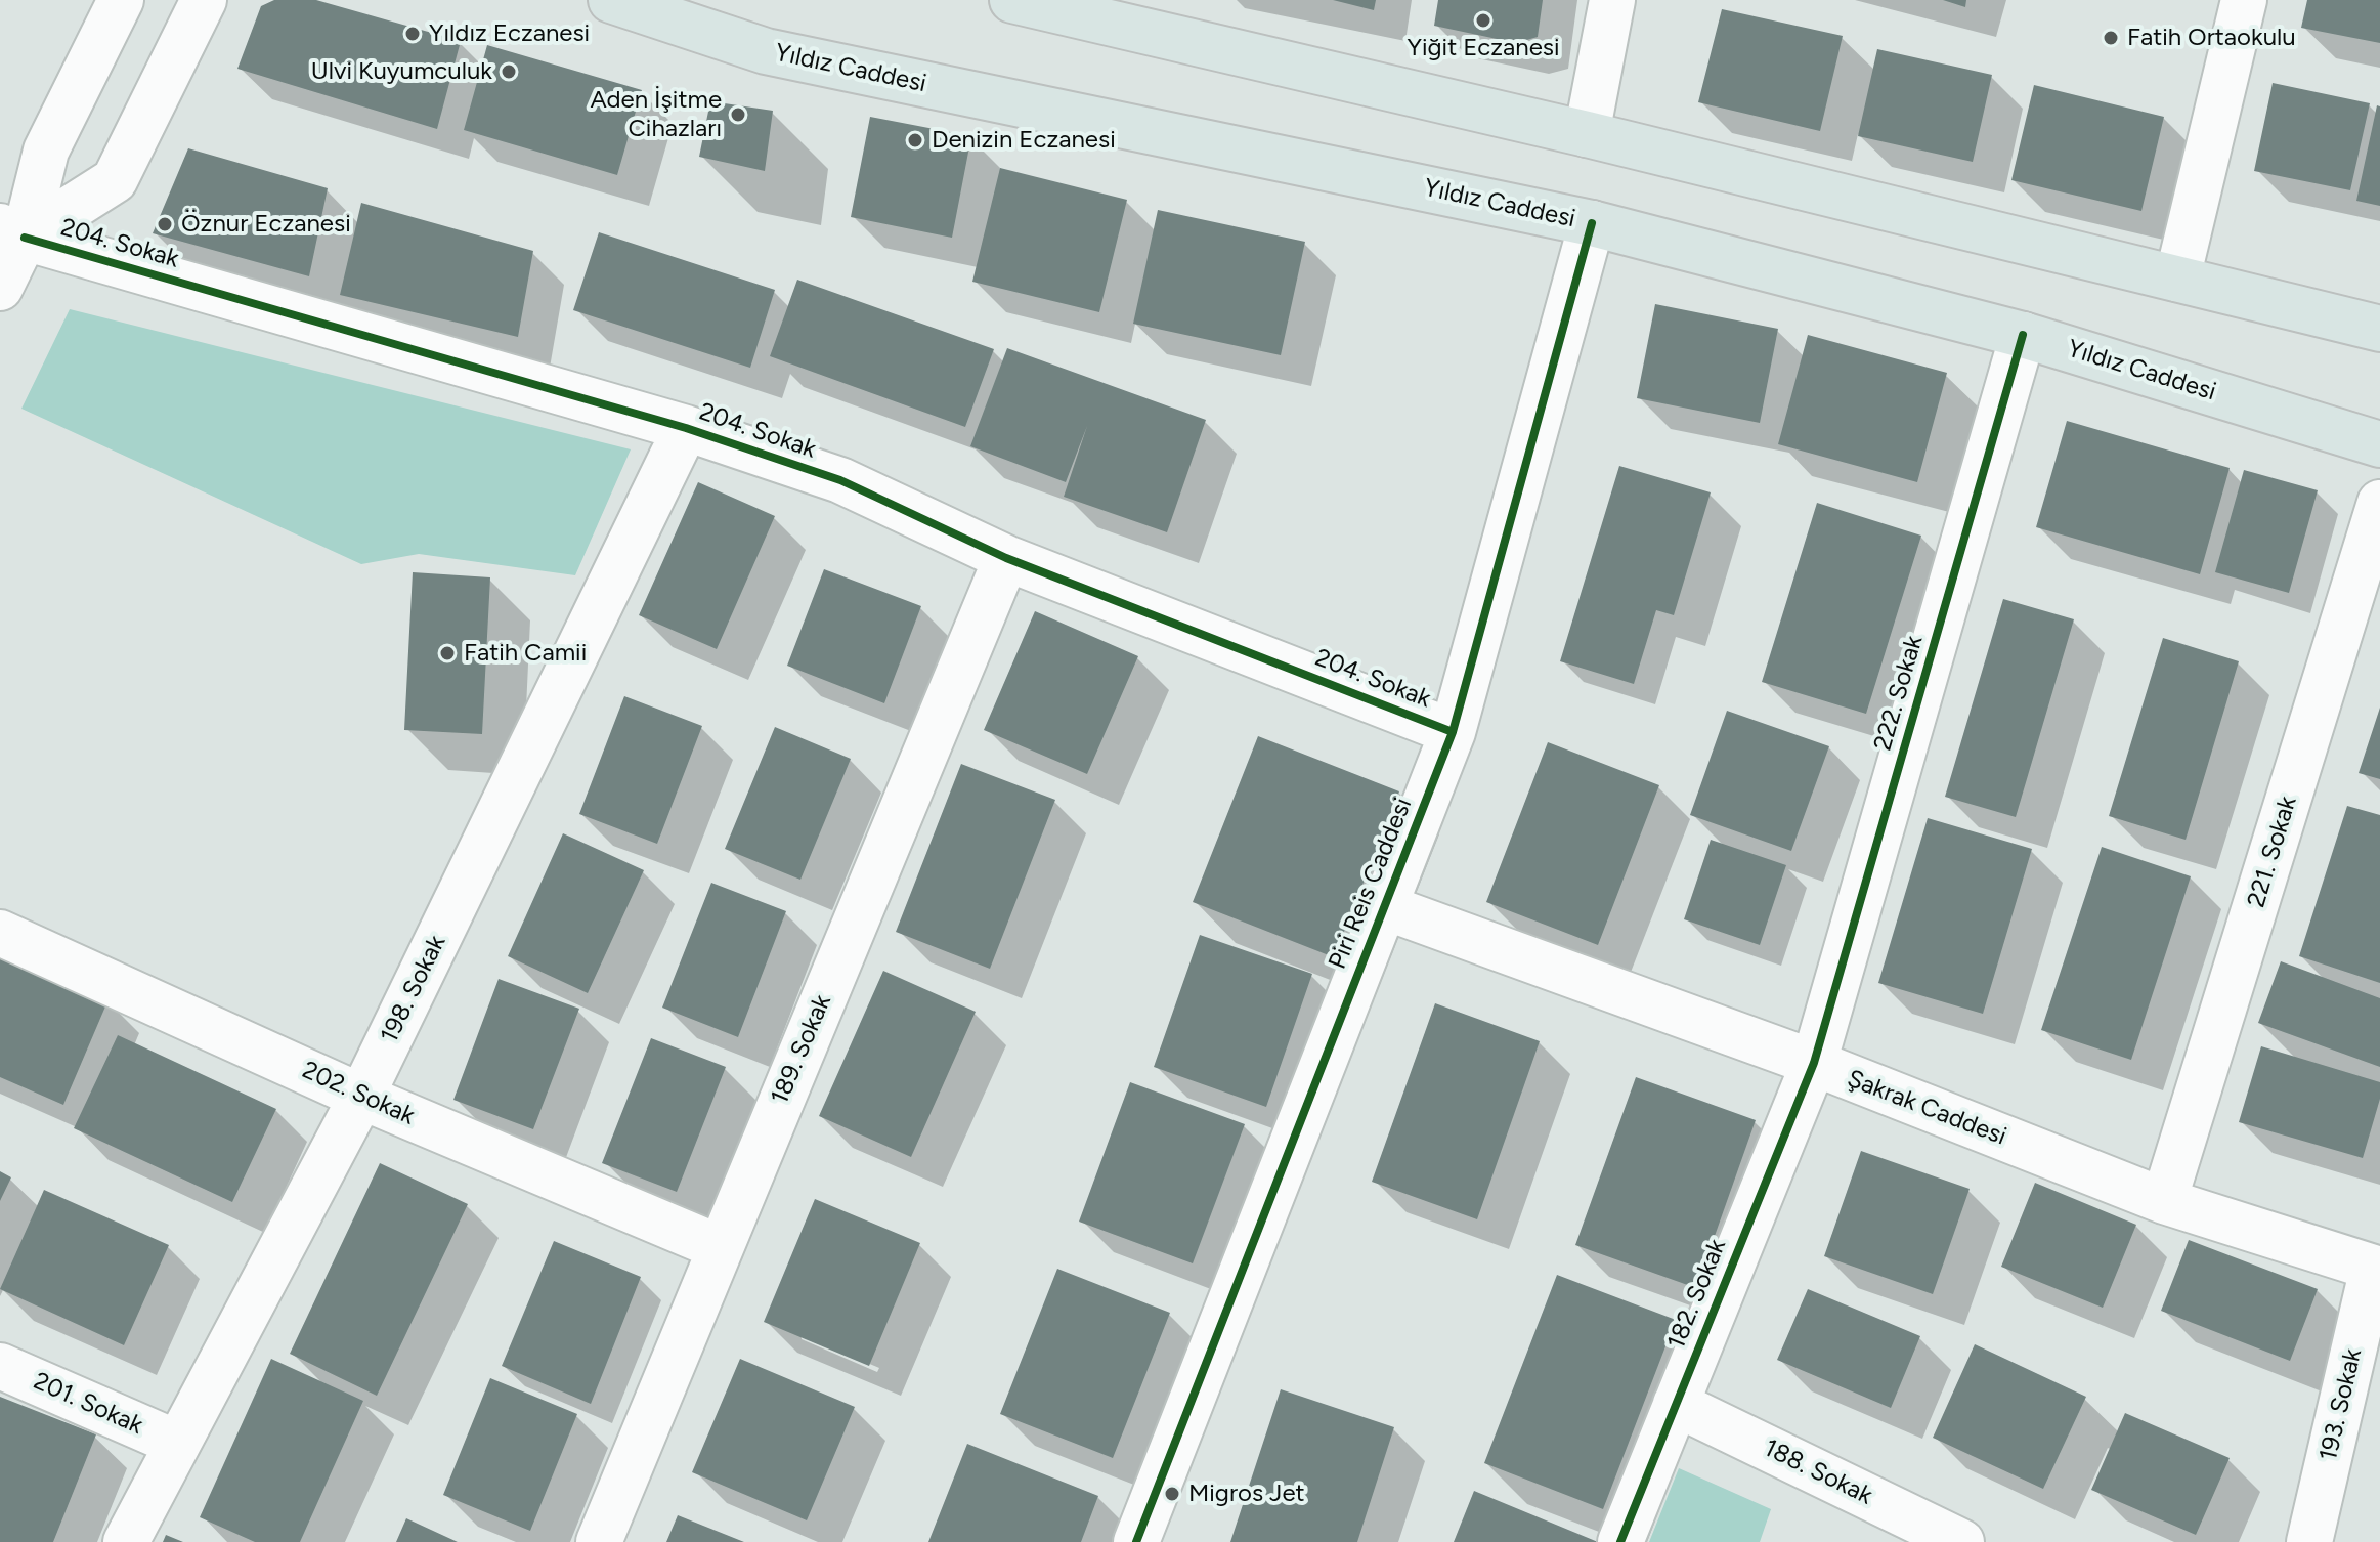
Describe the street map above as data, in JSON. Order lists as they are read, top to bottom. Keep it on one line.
{"streets":{"main road":["Yıldız Caddesi"],"street":["204. Sokak","222. Sokak","221. Sokak","Piri Reis Caddesi","198. Sokak","189. Sokak","202. Sokak","Şakrak Caddesi","182. Sokak","201. Sokak","193. Sokak","188. Sokak"]},"crossings":[["Yıldız Caddesi","222. Sokak"],["Yıldız Caddesi","Piri Reis Caddesi"],["204. Sokak","Piri Reis Caddesi"],["204. Sokak","198. Sokak"],["204. Sokak","189. Sokak"],["222. Sokak","Şakrak Caddesi"],["222. Sokak","182. Sokak"],["221. Sokak","Şakrak Caddesi"],["Piri Reis Caddesi","Şakrak Caddesi"],["198. Sokak","202. Sokak"],["198. Sokak","201. Sokak"],["189. Sokak","202. Sokak"],["Şakrak Caddesi","182. Sokak"],["Şakrak Caddesi","193. Sokak"],["182. Sokak","188. Sokak"]],"places":["Yiğit Eczanesi","Yıldız Eczanesi","Fatih Ortaokulu","Ulvi Kuyumculuk","Aden İşitme Cihazları","Denizin Eczanesi","Öznur Eczanesi","Fatih Camii","Migros Jet"]}
